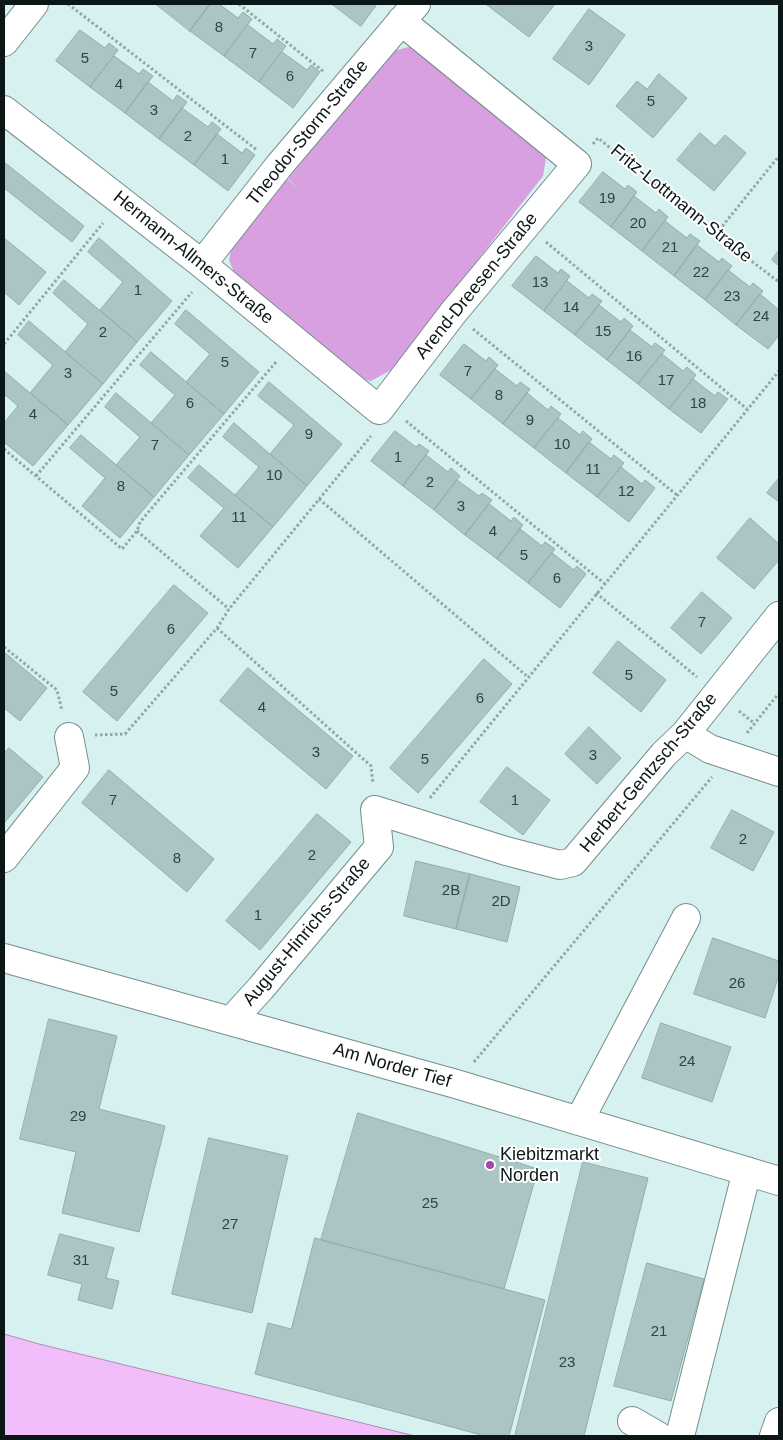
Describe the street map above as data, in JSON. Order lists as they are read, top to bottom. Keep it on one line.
{"streets":{"street":["Theodor-Storm-Straße","Hermann-Allmers-Straße","Arend-Dreesen-Straße","Herbert-Gentzsch-Straße","August-Hinrichs-Straße","Am Norder Tief"],"path":["Fritz-Lottmann-Straße"]},"crossings":[["Theodor-Storm-Straße","Hermann-Allmers-Straße"],["Fritz-Lottmann-Straße","Arend-Dreesen-Straße"],["Hermann-Allmers-Straße","Arend-Dreesen-Straße"],["Herbert-Gentzsch-Straße","August-Hinrichs-Straße"],["August-Hinrichs-Straße","Am Norder Tief"]],"places":["Kiebitzmarkt Norden"],"house_numbers":["8","3","7","5","6","4","5","3","2","1","19","20","21","22","13","1","23","14","24","15","2","16","5","7","3","17","8","6","18","4","9","9","10","7","1","11","10","2","8","12","3","11","4","5","6","7","6","5","5","6","4","3","3","5","7","1","2","2","8","2B","2D","1","26","24","29","25","27","31","21","23"]}
